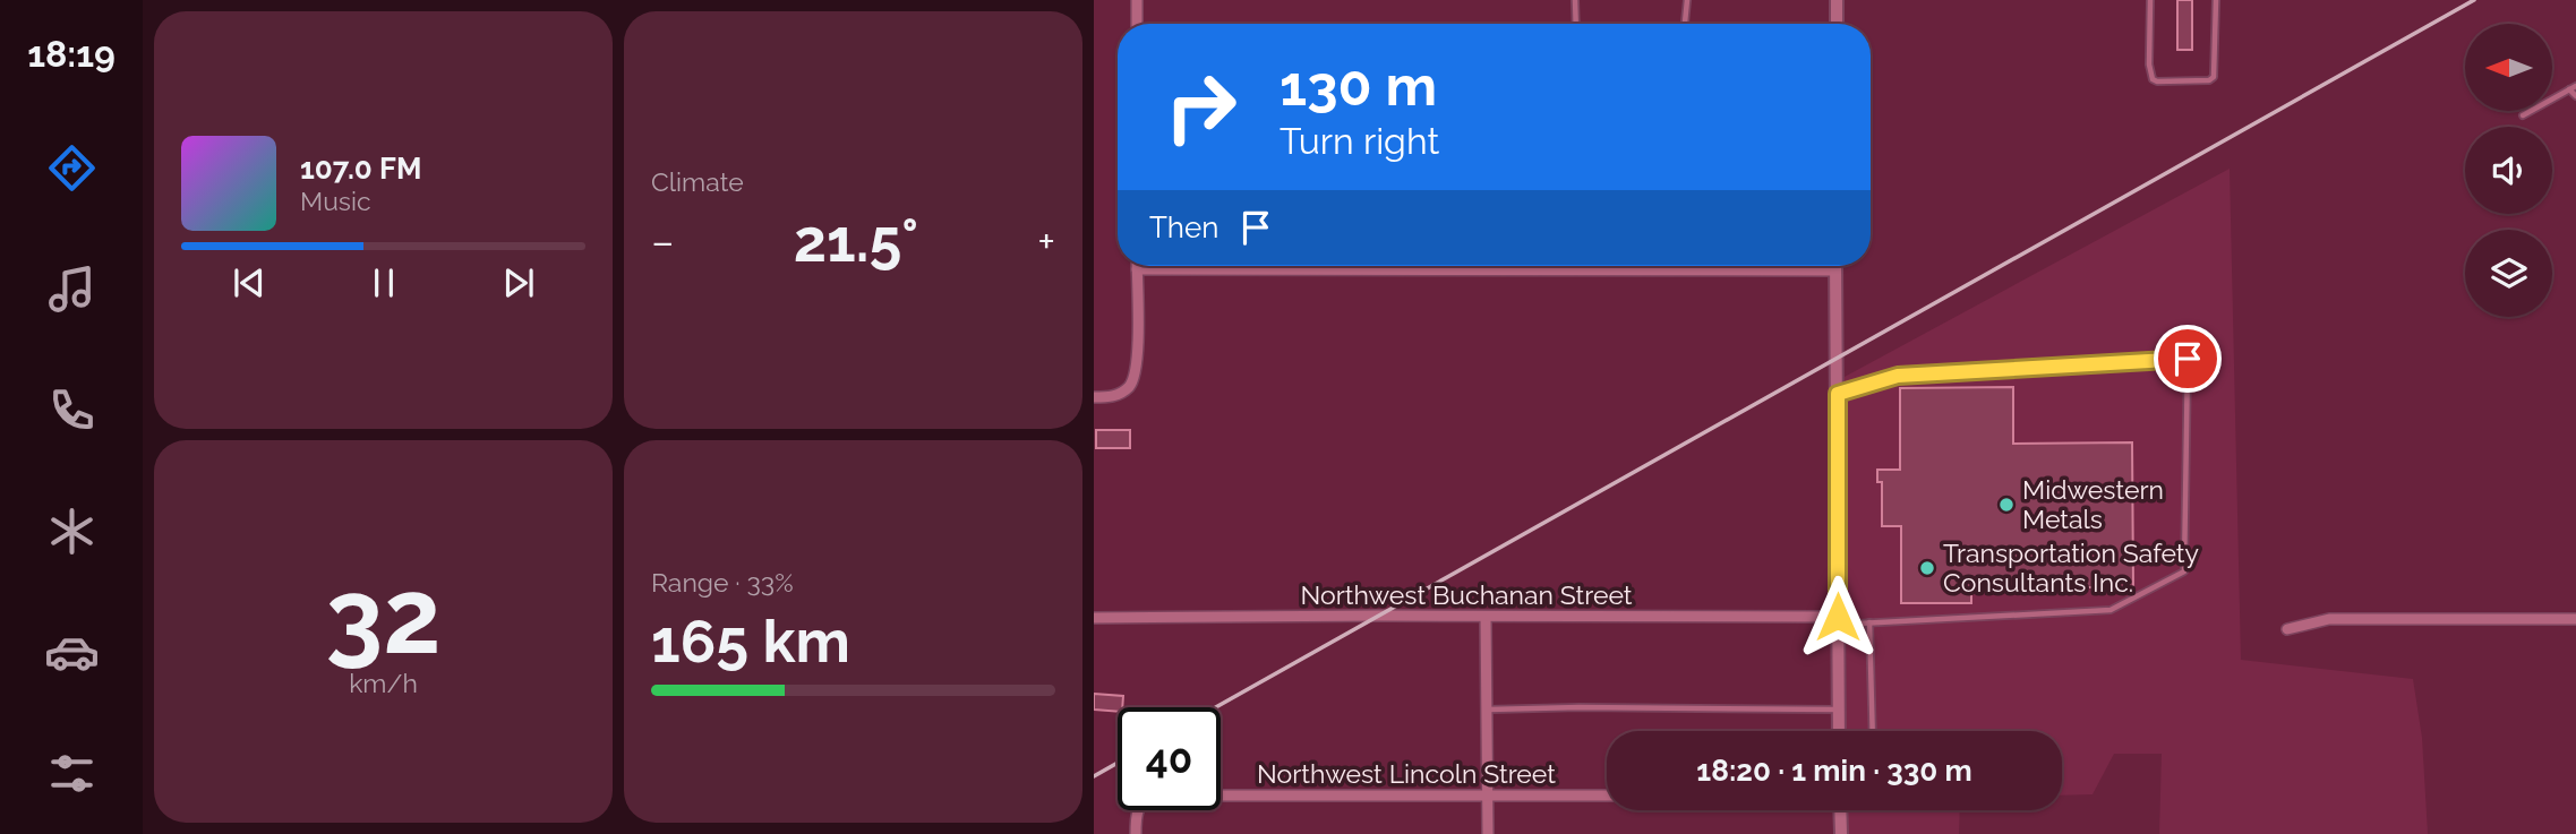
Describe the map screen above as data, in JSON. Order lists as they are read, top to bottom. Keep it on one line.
{"streets":{"street":["Northwest Buchanan Street","Northwest Lincoln Street"]},"places":["Midwestern Metals","Transportation Safety Consultants Inc."],"north":"left","page":{"tabs":"18:19","tile":["Climate",["32","km/h"],["Range · 33%","165 km"]],"turn":["130 m","Turn right"],"song":["107.0 FM","Music"],"then":"Then","heat":["−","21.5°","+"],"limit":"40","trip":"18:20 · 1 min · 330 m"}}
